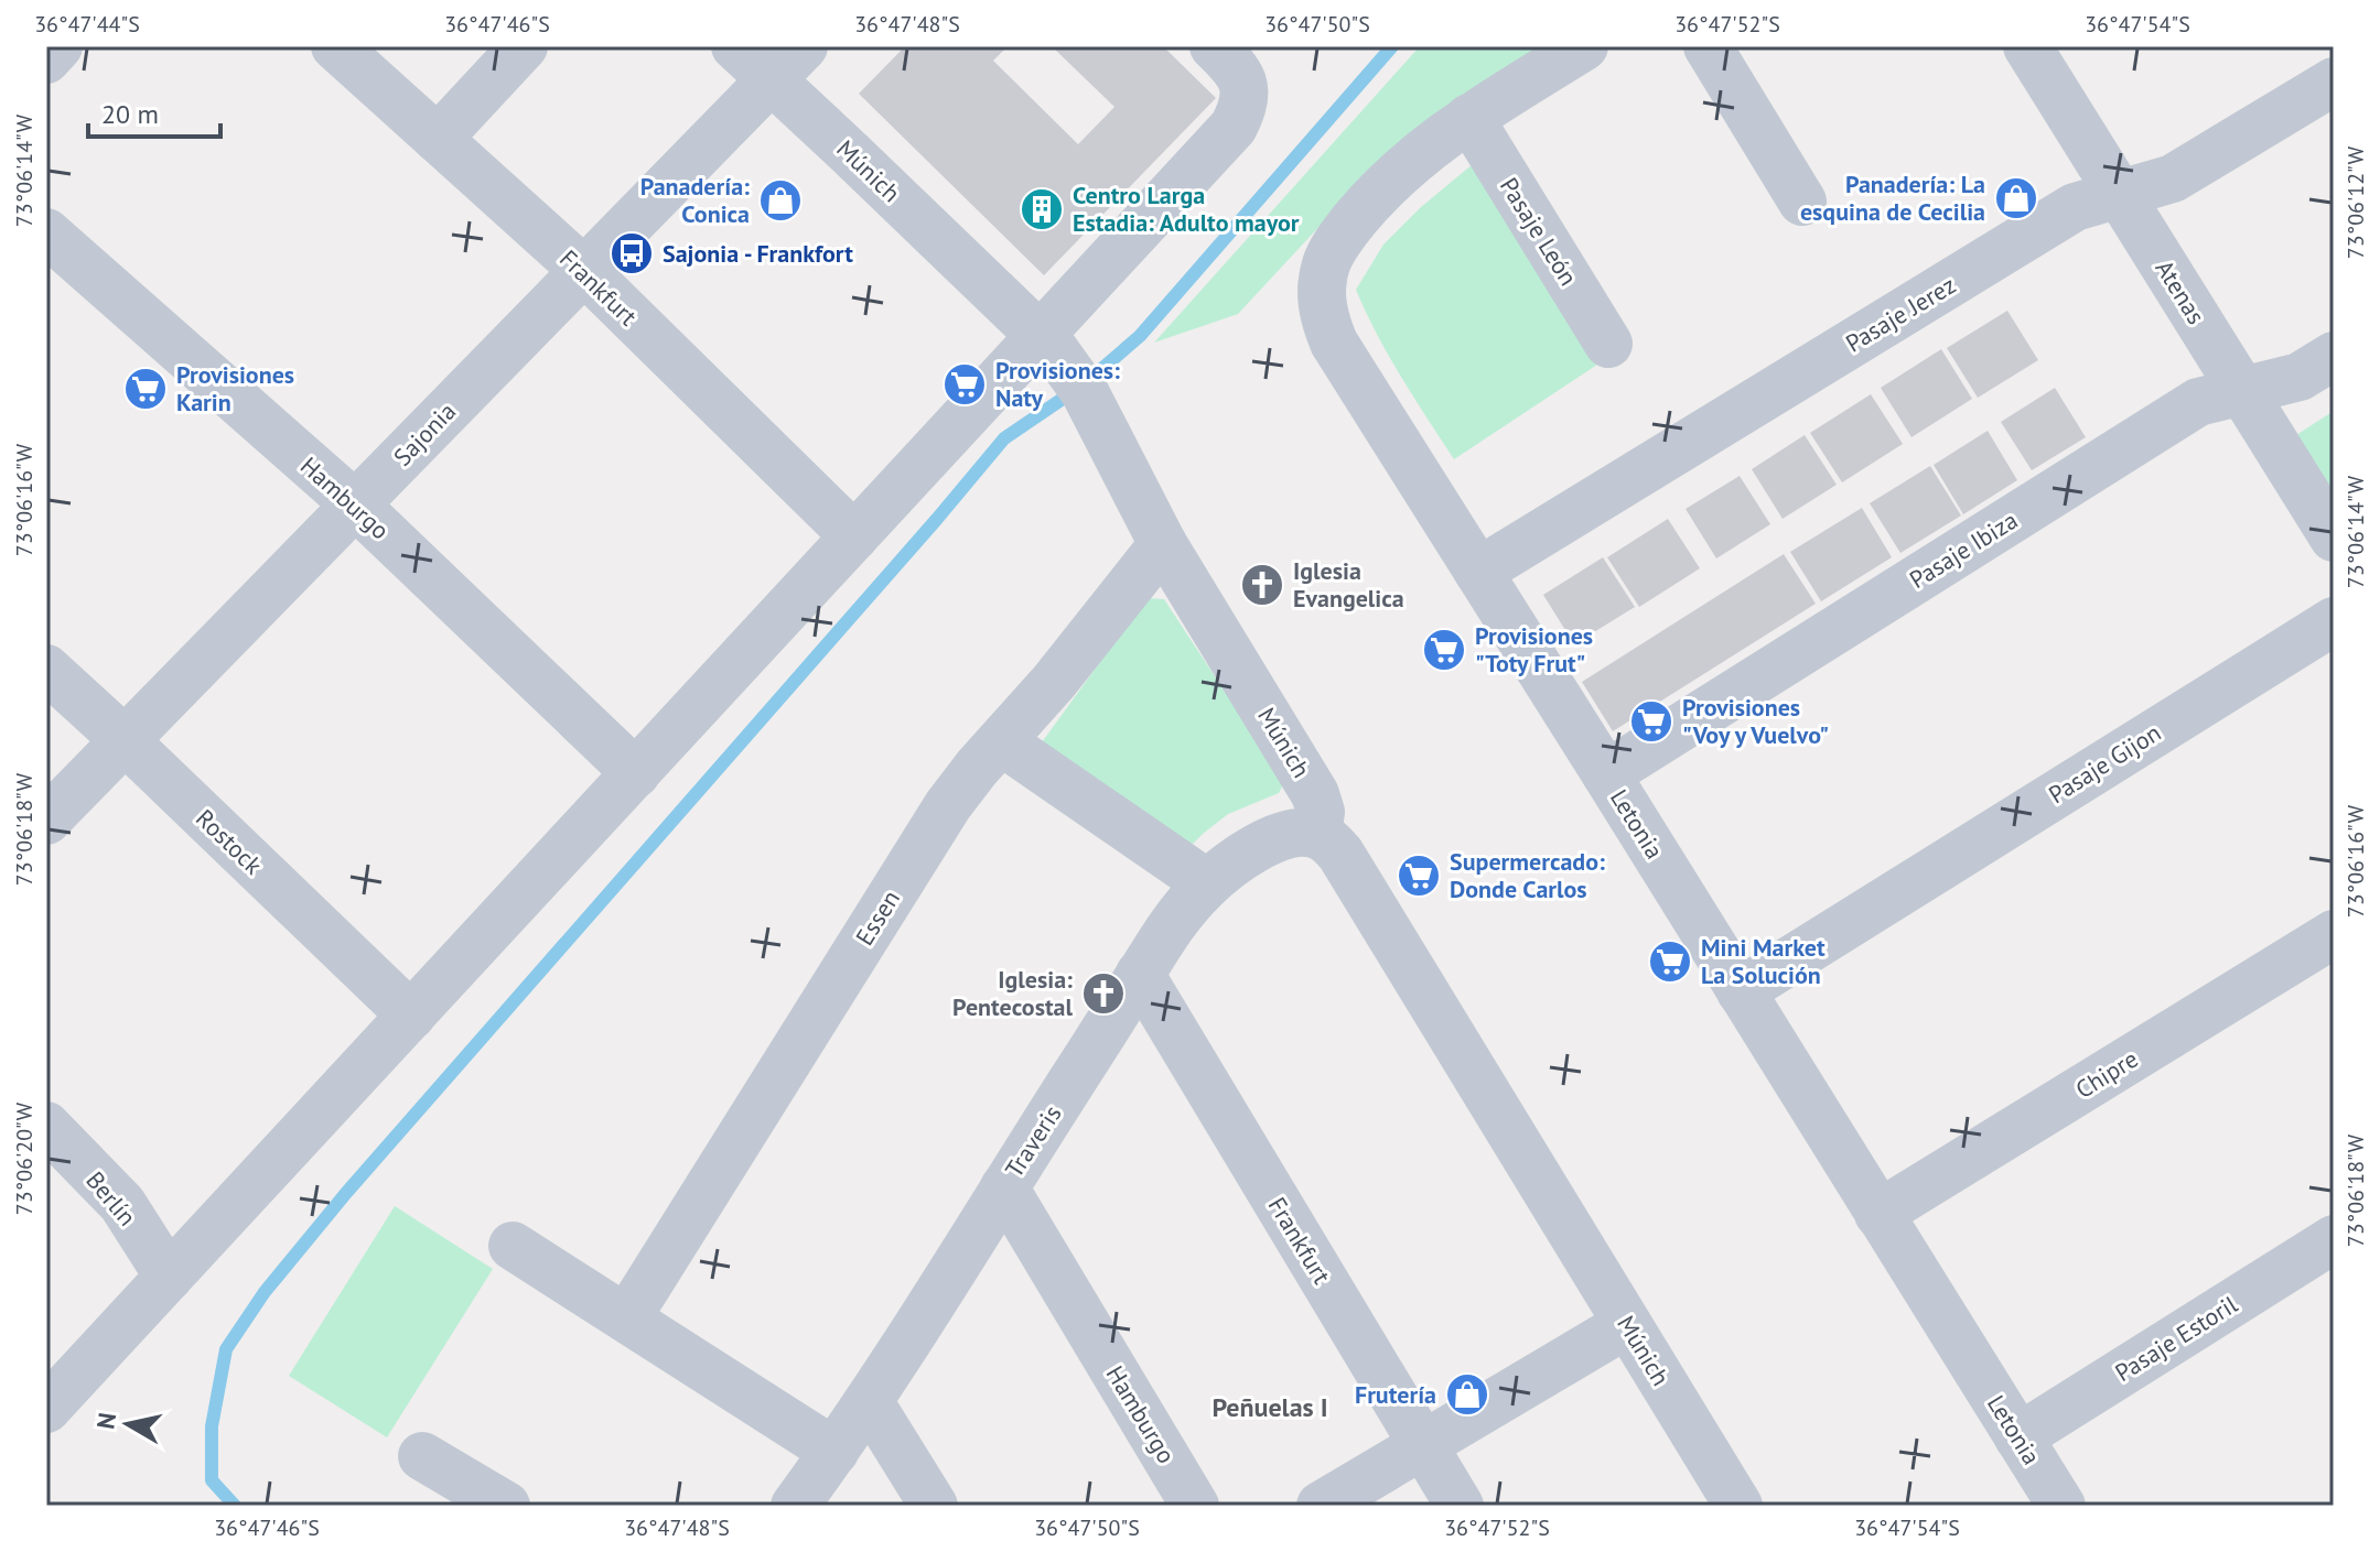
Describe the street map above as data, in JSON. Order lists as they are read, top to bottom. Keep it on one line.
{"streets":{"street":["Múnich","Pasaje León","Frankfurt","Atenas","Pasaje Jerez","Sajonia","Hamburgo","Pasaje Ibiza","Pasaje Gijon","Letonia","Rostock","Essen","Chipre","Traveris","Berlín","Pasaje Estoril"]},"crossings":[["Múnich","Sajonia"],["Múnich","Essen"],["Múnich","Traveris"],["Pasaje León","Letonia"],["Frankfurt","Sajonia"],["Frankfurt","Traveris"],["Atenas","Pasaje Jerez"],["Atenas","Pasaje Ibiza"],["Pasaje Jerez","Letonia"],["Sajonia","Hamburgo"],["Sajonia","Rostock"],["Hamburgo","Traveris"],["Pasaje Ibiza","Letonia"],["Pasaje Gijon","Letonia"],["Letonia","Chipre"],["Letonia","Pasaje Estoril"]],"districts":["Peñuelas I"],"places":{"shop":["Panadería: La esquina de Cecilia","Panadería: Conica","Frutería"],"building":["Centro Larga Estadia: Adulto mayor"],"bus stop":["Sajonia - Frankfort"],"supermarket":["Provisiones: Naty","Provisiones Karin","Provisiones \"Toty Frut\"","Provisiones \"Voy y Vuelvo\"","Supermercado: Donde Carlos","Mini Market La Solución"],"church":["Iglesia Evangelica","Iglesia: Pentecostal"]},"scale_bar":"20 m","north":"left","coordinates":["36°47'44\"S","36°47'46\"S","36°47'48\"S","36°47'50\"S","36°47'52\"S","36°47'54\"S","73°06'14\"W","73°06'12\"W","73°06'16\"W","73°06'18\"W","73°06'20\"W"]}
